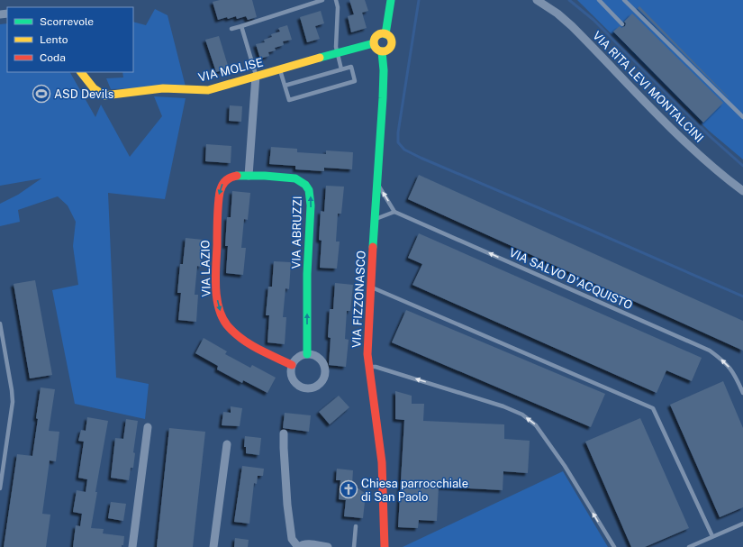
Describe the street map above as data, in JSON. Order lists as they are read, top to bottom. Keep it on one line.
{"streets":{"street":["VIA MOLISE","VIA RITA LEVI MONTALCINI","VIA ABRUZZI","VIA LAZIO","VIA FIZZONASCO"],"lane":["VIA SALVO D'ACQUISTO"]},"crossings":[["VIA MOLISE","VIA FIZZONASCO"],["VIA ABRUZZI","VIA LAZIO"]],"one_way":["VIA ABRUZZI","VIA SALVO D'ACQUISTO"],"places":{"sports":["ASD Devils"],"church":["Chiesa parrocchiale di San Paolo"]},"legend":["Scorrevole","Lento","Coda"]}
